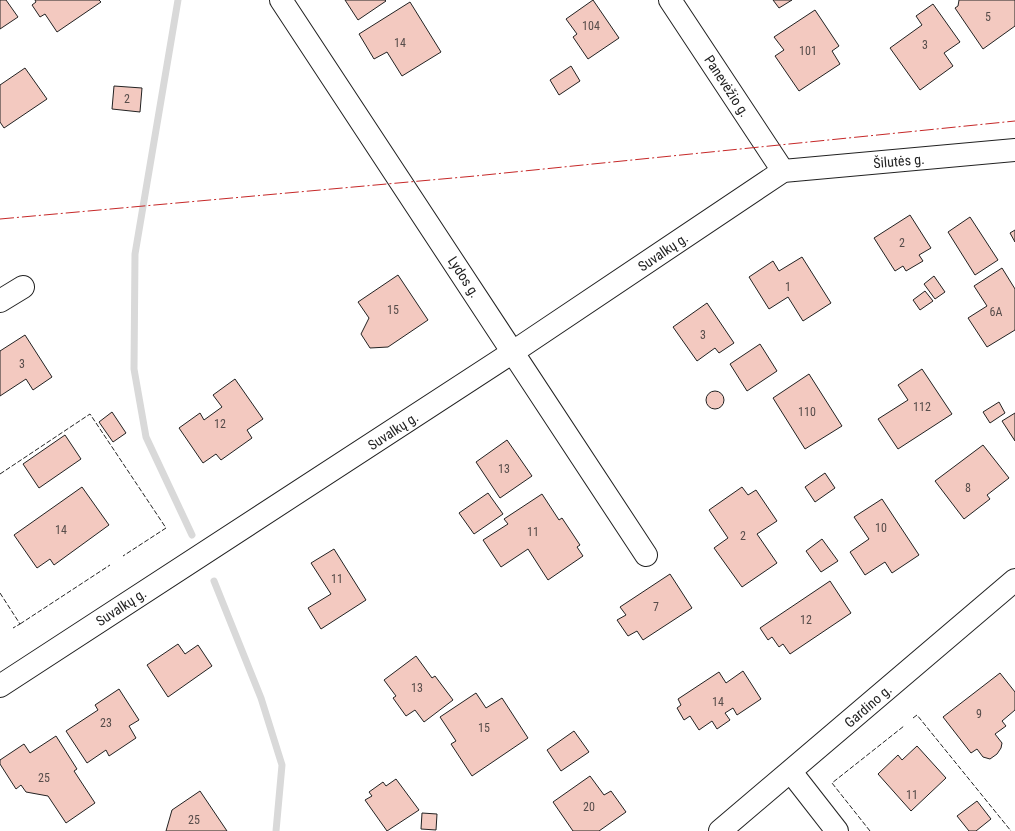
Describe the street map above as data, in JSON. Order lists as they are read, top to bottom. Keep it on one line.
{"streets":{"street":["Panevėžio g.","Šilutės g.","Suvalkų g.","Lydos g.","Gardino g."]},"crossings":[["Panevėžio g.","Šilutės g."],["Panevėžio g.","Suvalkų g."],["Šilutės g.","Suvalkų g."],["Suvalkų g.","Lydos g."]],"house_numbers":["5","104","14","3","101","2","2","1","15","6A","3","3","112","110","12","13","8","10","14","11","2","11","7","12","13","14","9","23","15","25","11","20","25"]}
